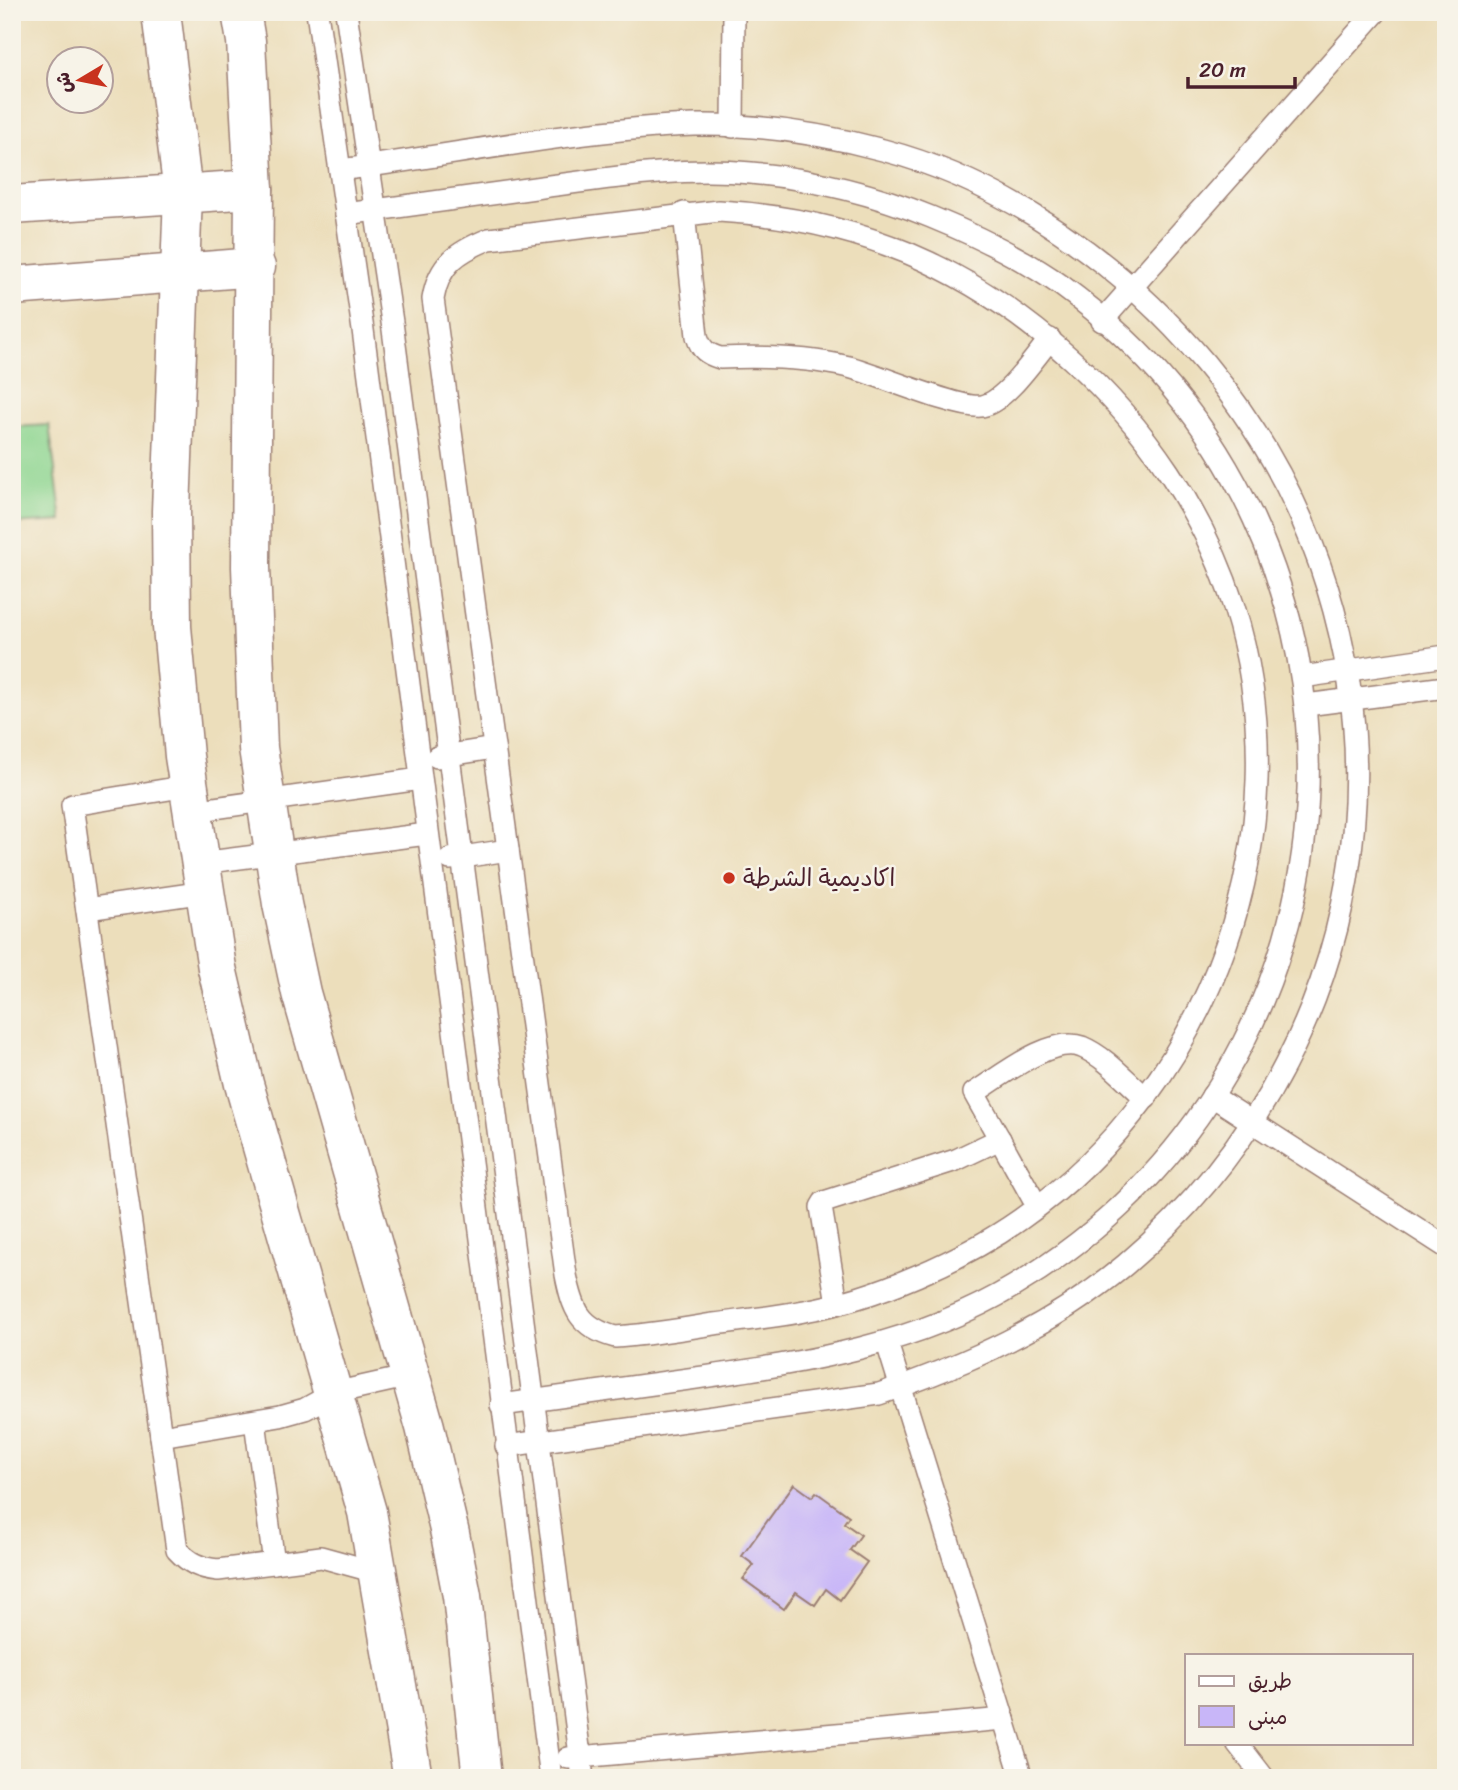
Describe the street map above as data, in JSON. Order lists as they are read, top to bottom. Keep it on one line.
{"places":["اكاديمية الشرطة"],"legend":["طريق","مبنى"],"scale_bar":"20 m","north":"left"}
